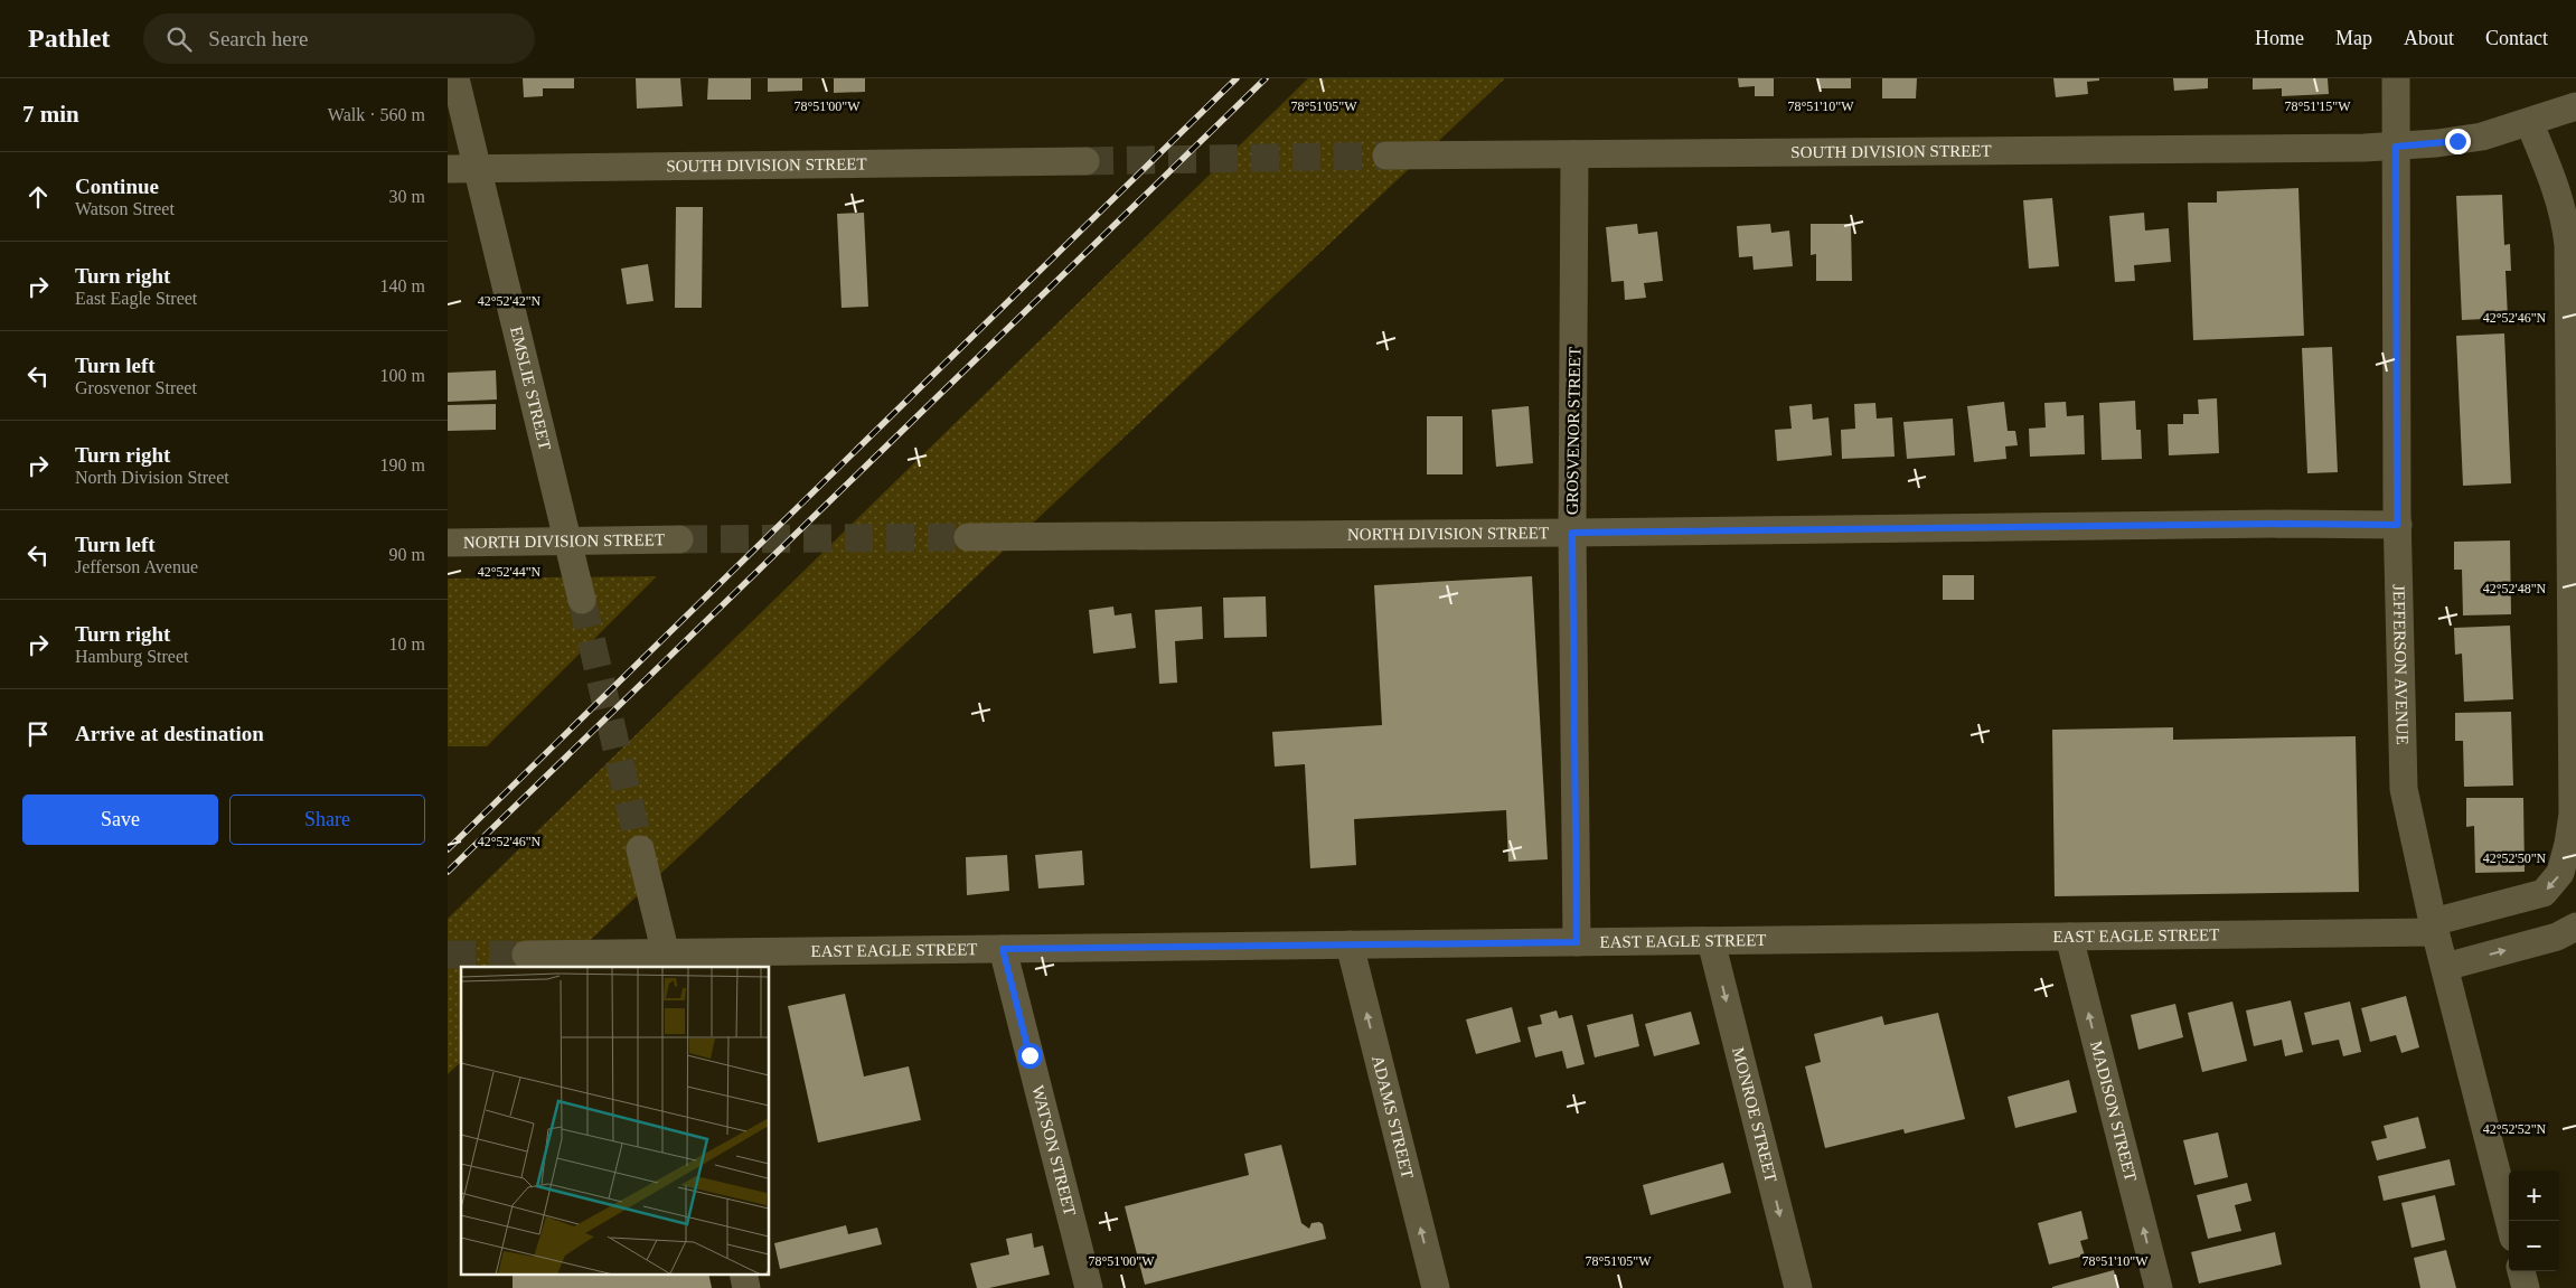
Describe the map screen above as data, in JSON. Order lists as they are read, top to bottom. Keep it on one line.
{"streets":{"street":["SOUTH DIVISION STREET","EMSLIE STREET","GROSVENOR STREET","NORTH DIVISION STREET","JEFFERSON AVENUE","EAST EAGLE STREET","MADISON STREET","MONROE STREET","ADAMS STREET","WATSON STREET"]},"crossings":[["SOUTH DIVISION STREET","EMSLIE STREET"],["SOUTH DIVISION STREET","GROSVENOR STREET"],["SOUTH DIVISION STREET","JEFFERSON AVENUE"],["SOUTH DIVISION STREET","EAST EAGLE STREET"],["EMSLIE STREET","NORTH DIVISION STREET"],["GROSVENOR STREET","NORTH DIVISION STREET"],["GROSVENOR STREET","EAST EAGLE STREET"],["NORTH DIVISION STREET","JEFFERSON AVENUE"],["JEFFERSON AVENUE","EAST EAGLE STREET"],["EAST EAGLE STREET","MADISON STREET"],["EAST EAGLE STREET","MONROE STREET"],["EAST EAGLE STREET","ADAMS STREET"],["EAST EAGLE STREET","WATSON STREET"]],"one_way":["MADISON STREET","MONROE STREET","ADAMS STREET"],"page":{"header":"Pathlet","search":"Search here","nav":["Home","Map","About","Contact"],"heading":["7 min","Walk · 560 m"],"list":[["Continue","Watson Street","30 m"],["Turn right","East Eagle Street","140 m"],["Turn left","Grosvenor Street","100 m"],["Turn right","North Division Street","190 m"],["Turn left","Jefferson Avenue","90 m"],["Turn right","Hamburg Street","10 m"],"Arrive at destination"],"buttons":["Save","Share"],"map_buttons":["+","−"]},"coordinates":["78°51'00\"W","78°51'05\"W","78°51'10\"W","78°51'15\"W","42°52'42\"N","42°52'46\"N","42°52'44\"N","42°52'48\"N","42°52'50\"N","42°52'52\"N"]}
